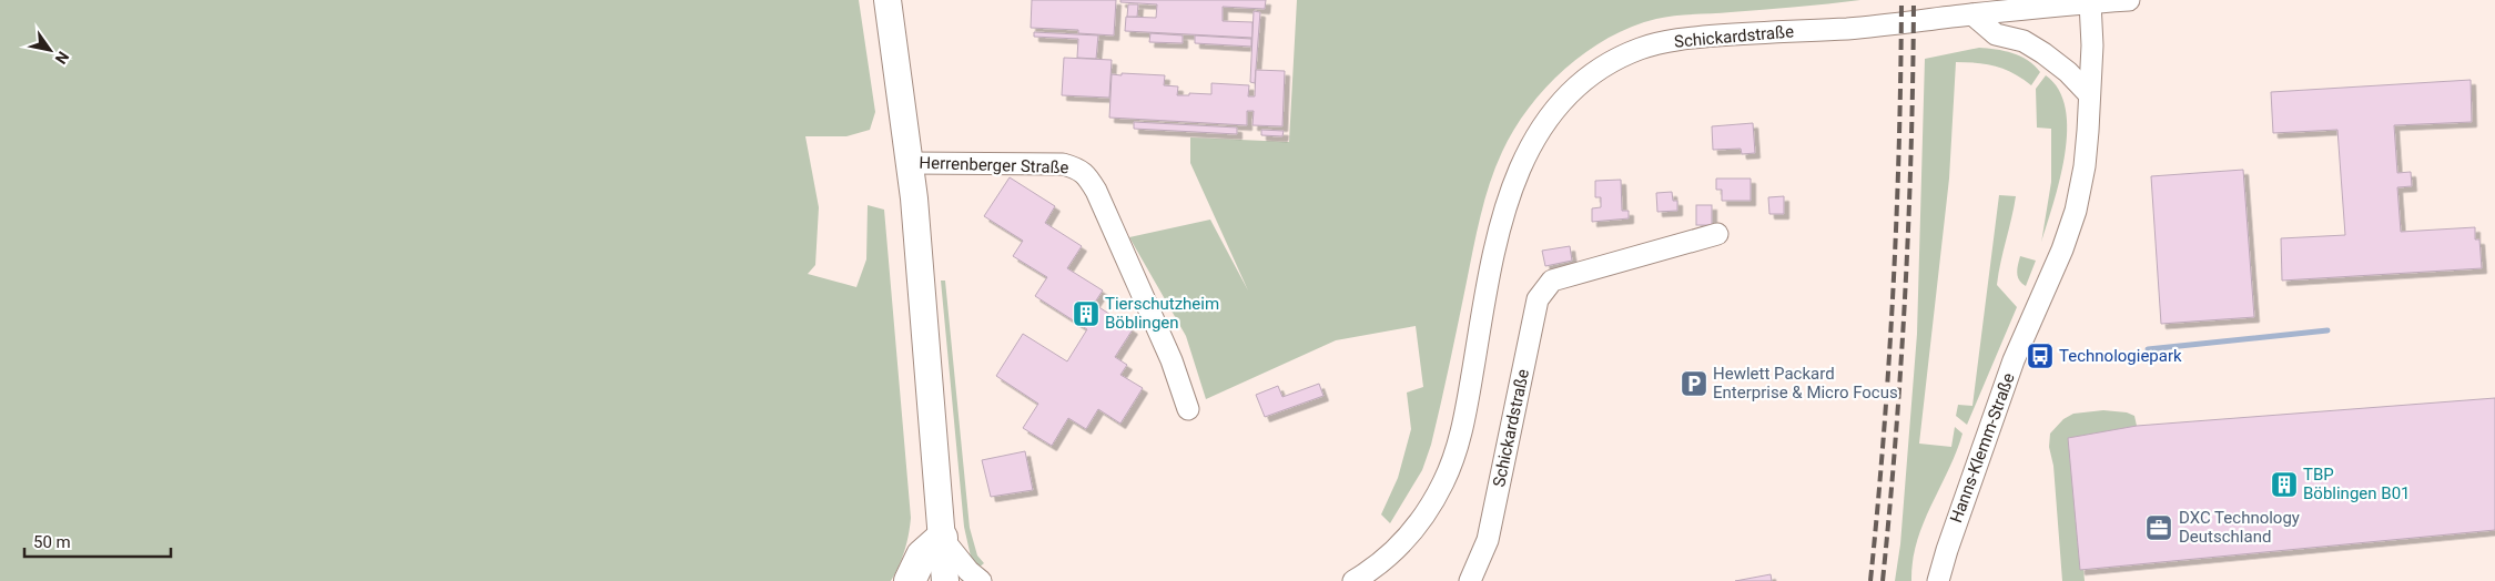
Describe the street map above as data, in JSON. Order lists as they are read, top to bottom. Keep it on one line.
{"streets":{"main road":["Herrenberger Straße"],"street":["Schickardstraße","Hanns-Klemm-Straße"]},"crossings":[["Schickardstraße","Hanns-Klemm-Straße"]],"places":{"building":["Tierschutzheim Böblingen","TBP Böblingen B01"],"bus stop":["Technologiepark"],"parking":["Hewlett Packard Enterprise & Micro Focus"],"office":["DXC Technology Deutschland"]},"scale_bar":"50 m","north":"bottom right"}
